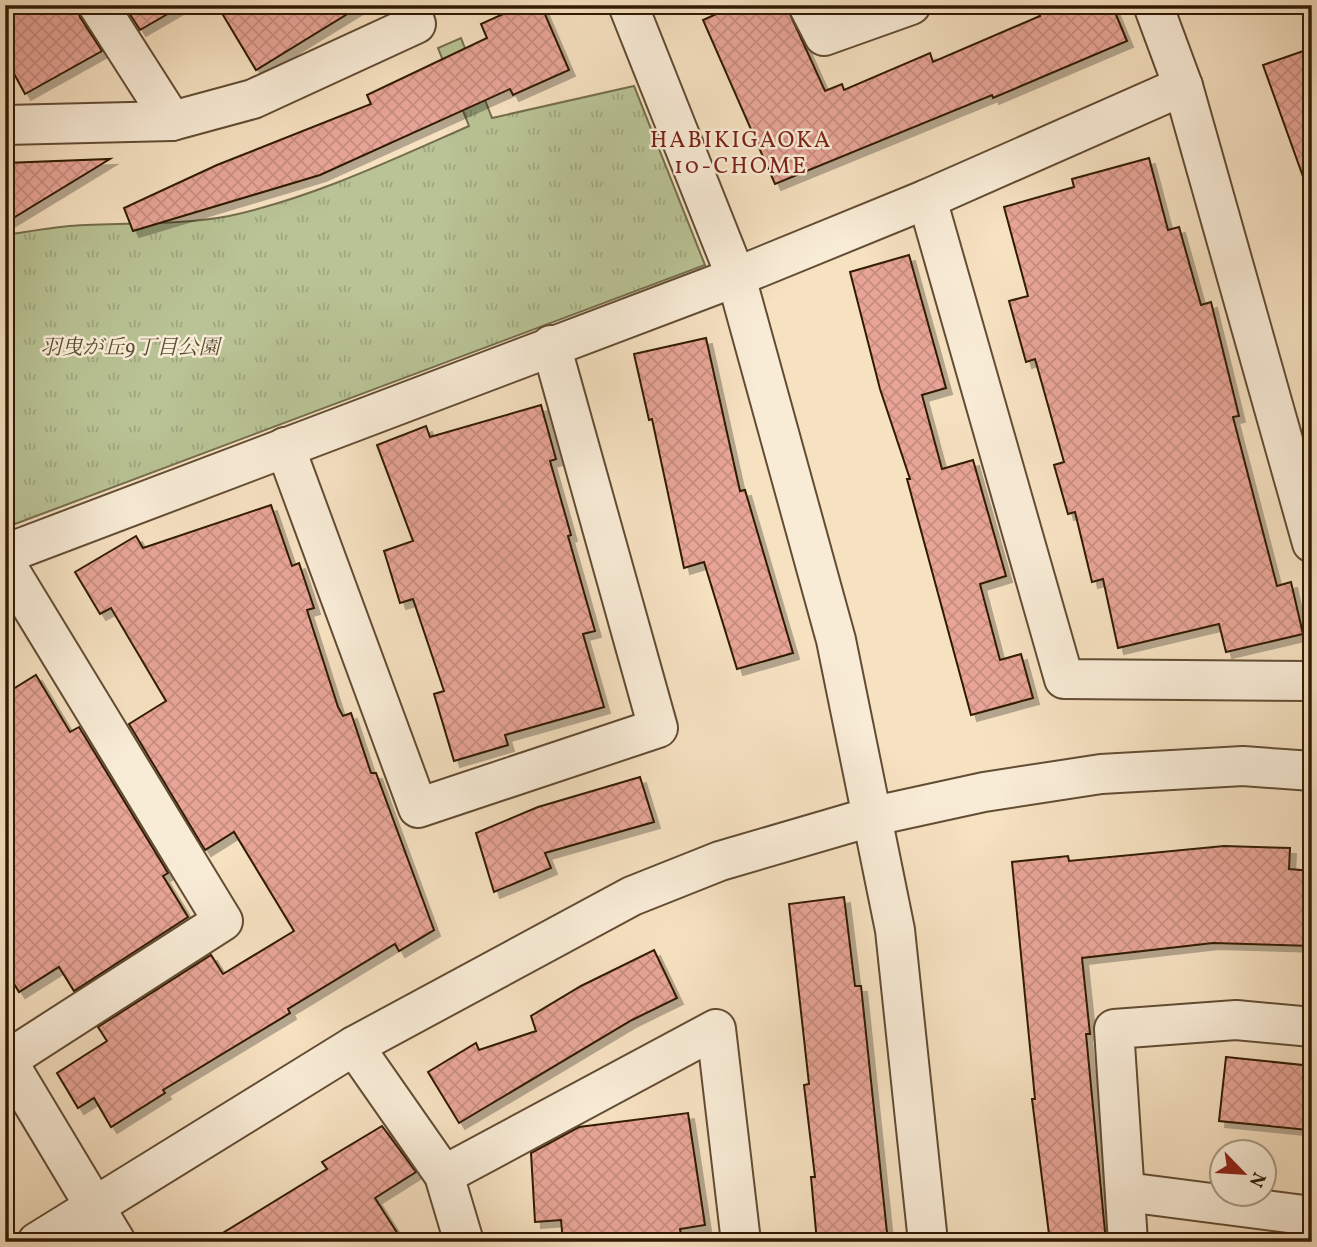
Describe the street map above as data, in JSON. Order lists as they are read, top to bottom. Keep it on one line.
{"districts":["HABIKIGAOKA 10-CHOME"],"parks":["羽曳が丘9丁目公園"],"north":"bottom right"}
